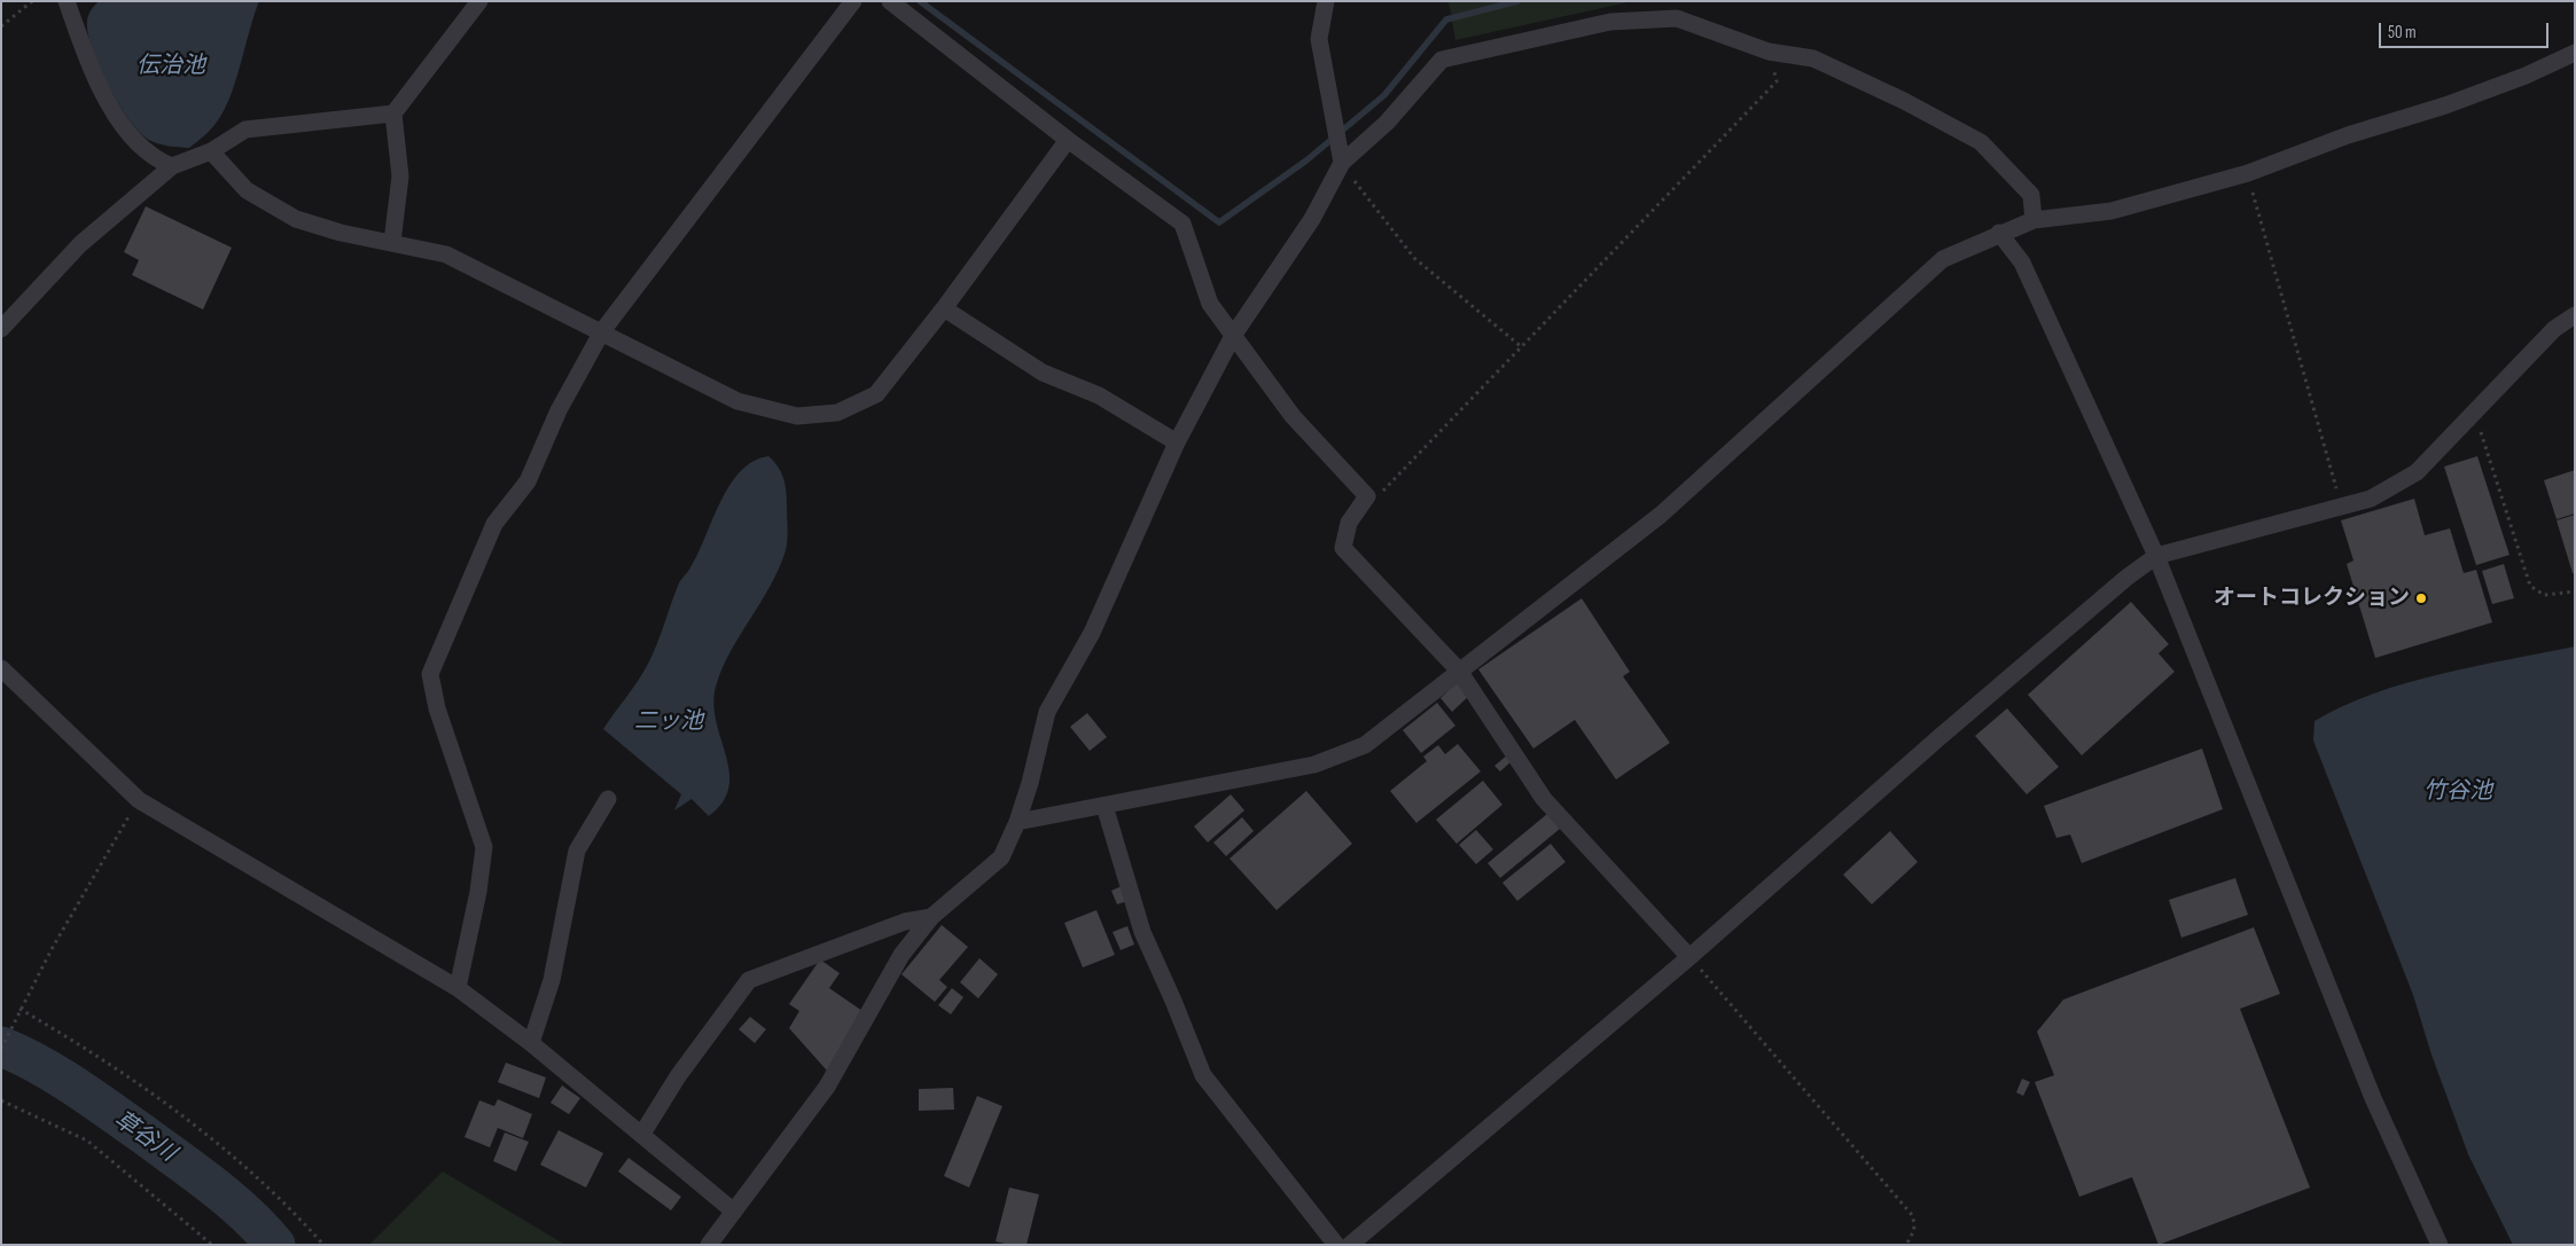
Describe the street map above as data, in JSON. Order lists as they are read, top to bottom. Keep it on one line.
{"water":["伝治池","二ッ池","竹谷池","草谷川"],"places":["オートコレクション"],"scale_bar":"50 m"}
